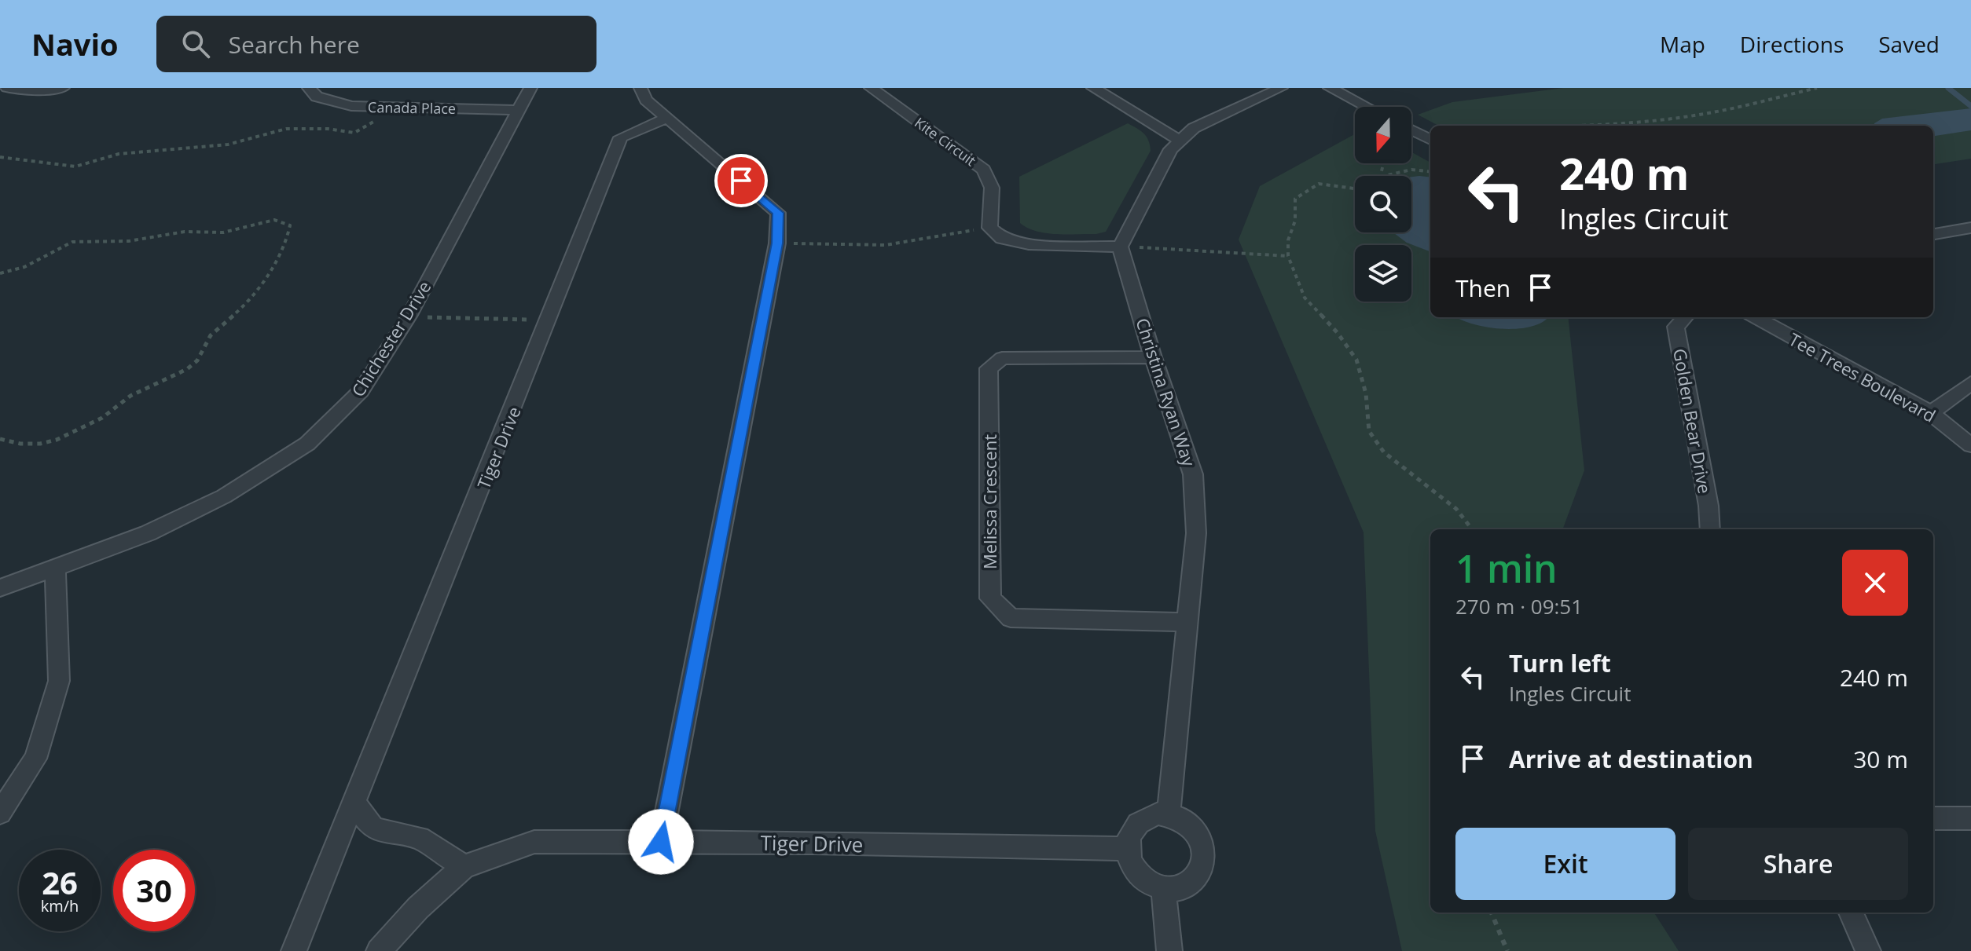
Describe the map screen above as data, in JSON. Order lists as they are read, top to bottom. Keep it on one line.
{"streets":{"street":["Canada Place","Kite Circuit","Chichester Drive","Tee Trees Boulevard","Christina Ryan Way","Golden Bear Drive","Tiger Drive","Melissa Crescent"]},"crossings":[["Canada Place","Chichester Drive"],["Christina Ryan Way","Tiger Drive"],["Christina Ryan Way","Melissa Crescent"]],"north":"bottom","page":{"header":"Navio","search":"Search here","nav":["Map","Directions","Saved"],"turn":["240 m","Ingles Circuit"],"then":"Then","heading":["1 min","270 m · 09:51"],"list":[{"name":"Turn left","note":"Ingles Circuit","value":"240 m"},{"name":"Arrive at destination","value":"30 m"}],"buttons":["Exit","Share"],"speed":"26 km/h","limit":"30"}}
